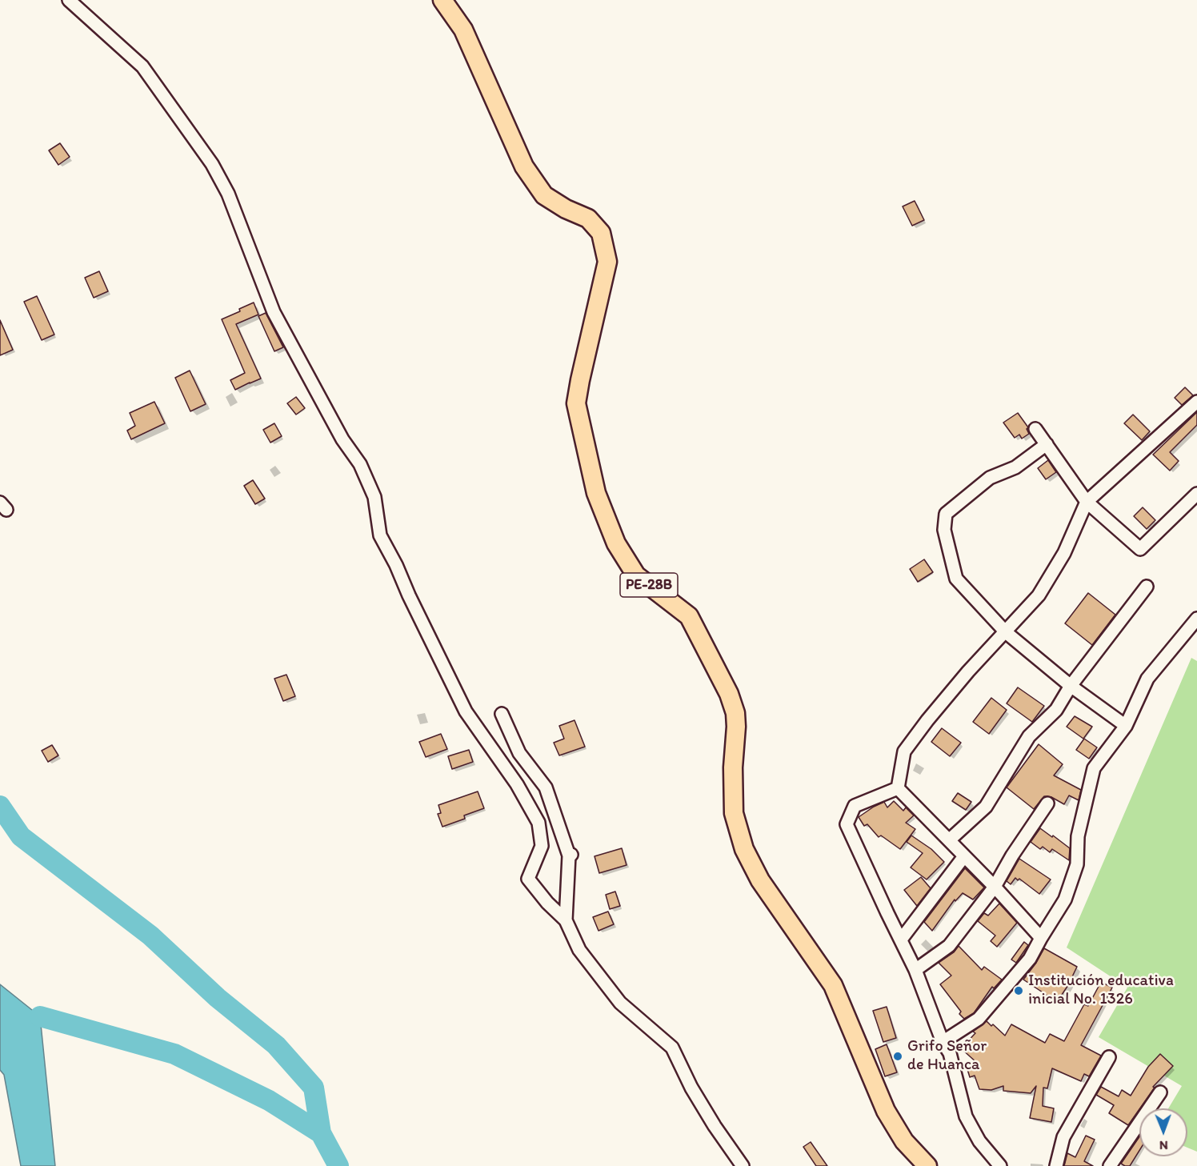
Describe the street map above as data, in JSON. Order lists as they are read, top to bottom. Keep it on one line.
{"streets":{"highway":["PE-28B"]},"places":["Institución educativa inicial No. 1326","Grifo Señor de Huanca"],"north":"bottom"}
